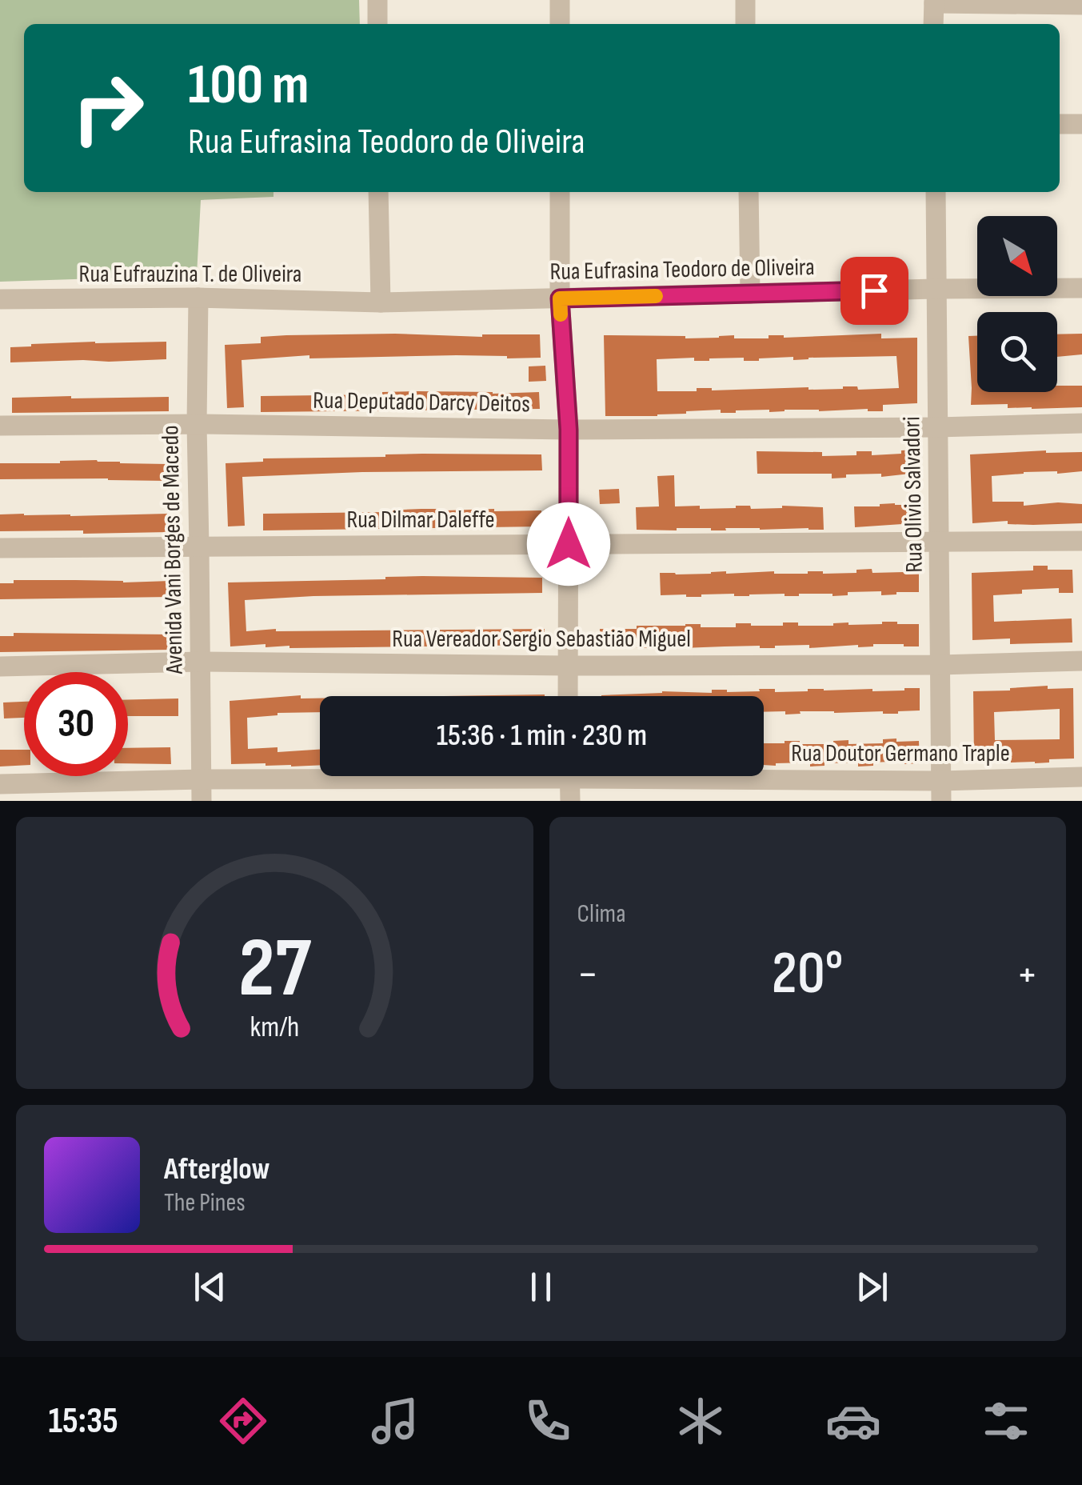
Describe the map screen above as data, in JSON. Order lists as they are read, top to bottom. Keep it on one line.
{"streets":{"street":["Rua Eufrasina Teodoro de Oliveira","Rua Eufrauzina T. de Oliveira","Rua Deputado Darcy Deitos","Rua Olivio Salvadori","Rua Dilmar Daleffe","Avenida Vani Borges de Macedo","Rua Vereador Sergio Sebastião Miguel","Rua Doutor Germano Traple"]},"crossings":[["Rua Eufrasina Teodoro de Oliveira","Rua Eufrauzina T. de Oliveira"],["Rua Eufrasina Teodoro de Oliveira","Rua Olivio Salvadori"],["Rua Eufrauzina T. de Oliveira","Avenida Vani Borges de Macedo"],["Rua Deputado Darcy Deitos","Rua Olivio Salvadori"],["Rua Deputado Darcy Deitos","Avenida Vani Borges de Macedo"],["Rua Olivio Salvadori","Rua Dilmar Daleffe"],["Rua Olivio Salvadori","Rua Vereador Sergio Sebastião Miguel"],["Rua Olivio Salvadori","Rua Doutor Germano Traple"],["Rua Dilmar Daleffe","Avenida Vani Borges de Macedo"],["Avenida Vani Borges de Macedo","Rua Vereador Sergio Sebastião Miguel"],["Avenida Vani Borges de Macedo","Rua Doutor Germano Traple"]],"north":"bottom right","page":{"turn":["100 m","Rua Eufrasina Teodoro de Oliveira"],"limit":"30","trip":"15:36 · 1 min · 230 m","tile":"Clima","heat":["−","20°","+"],"song":["Afterglow","The Pines"],"tabs":"15:35","gauge":["27","km/h"]}}
